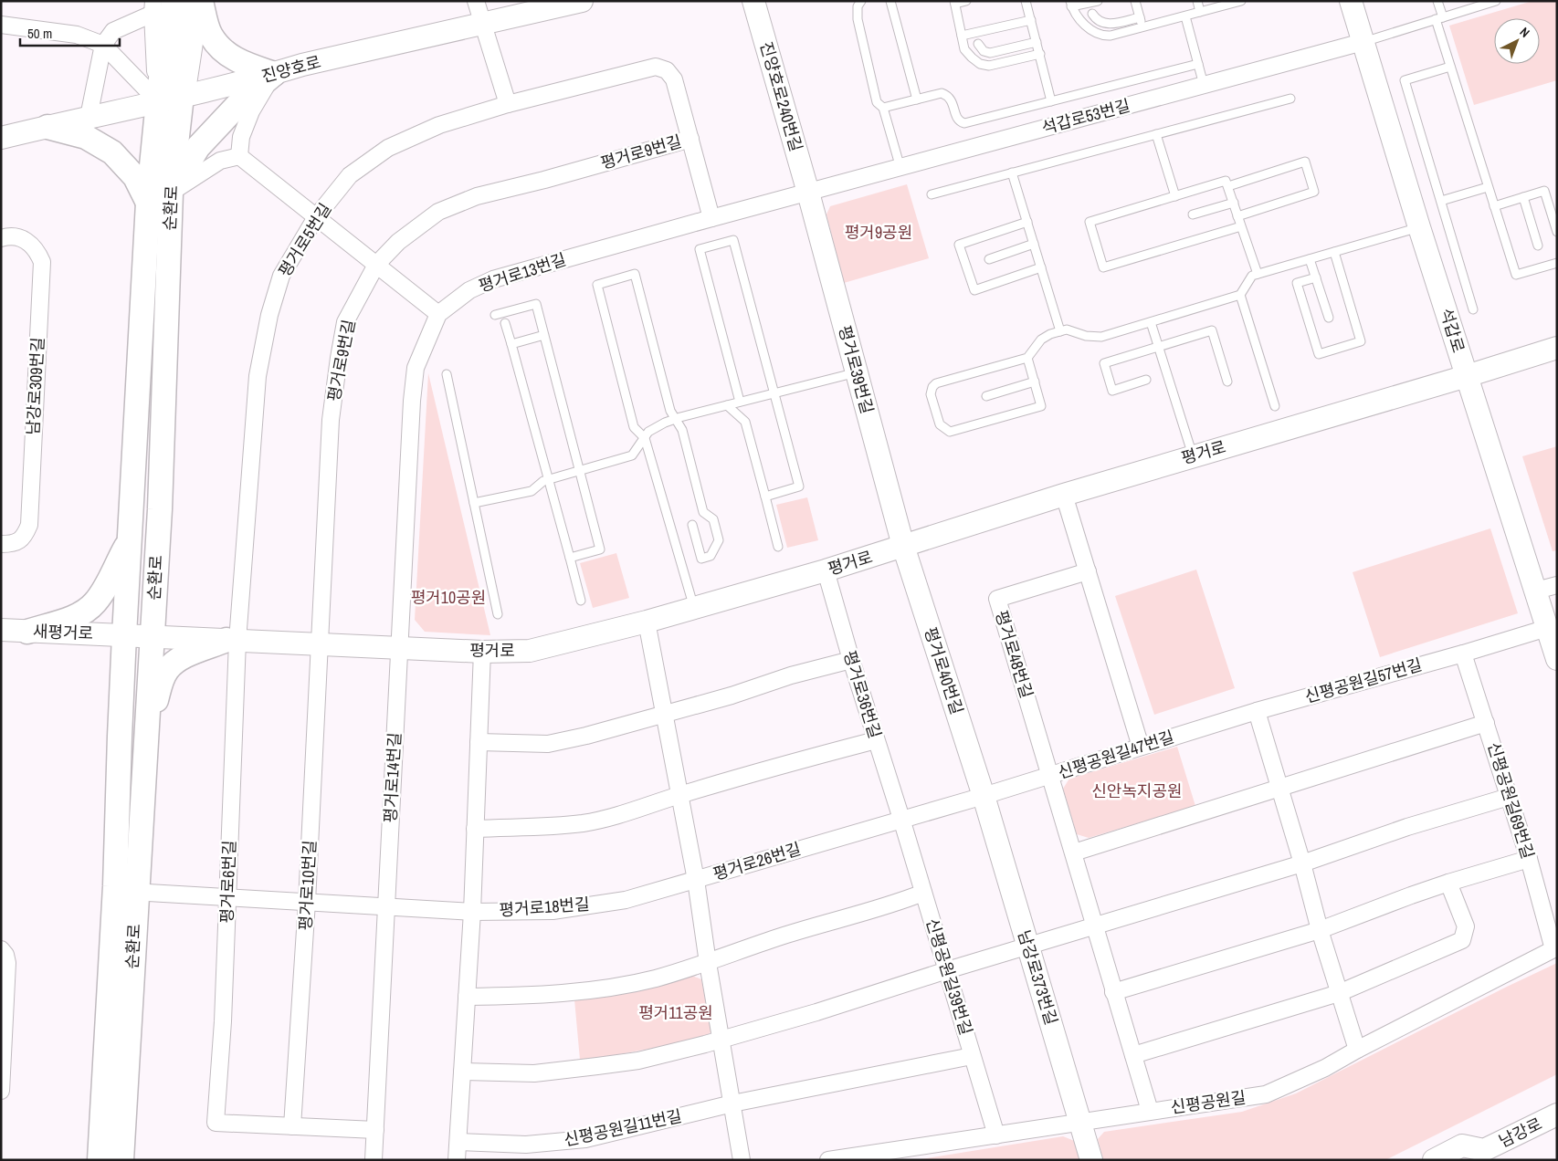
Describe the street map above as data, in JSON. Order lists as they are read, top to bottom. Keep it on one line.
{"streets":{"highway":["순환로"],"street":["진양호로","진양호로240번길","석갑로53번길","평거로9번길","평거로5번길","평거로13번길","석갑로","평거로39번길","남강로309번길","평거로","새평거로","평거로48번길","평거로40번길","신평공원길57번길","평거로36번길","신평공원길47번길","평거로14번길","신평공원길69번길","평거로26번길","평거로6번길","평거로10번길","평거로18번길","신평공원길39번길","남강로373번길","신평공원길","신평공원길11번길","남강로"]},"crossings":[["진양호로","순환로"],["진양호로240번길","석갑로53번길"],["진양호로240번길","평거로13번길"],["진양호로240번길","평거로39번길"],["석갑로53번길","평거로13번길"],["석갑로53번길","석갑로"],["석갑로53번길","평거로39번길"],["평거로9번길","평거로5번길"],["평거로9번길","평거로"],["평거로9번길","평거로10번길"],["순환로","평거로"],["순환로","새평거로"],["평거로5번길","평거로"],["평거로5번길","평거로6번길"],["평거로13번길","평거로39번길"],["평거로13번길","평거로"],["평거로13번길","평거로14번길"],["석갑로","평거로"],["석갑로","신평공원길57번길"],["평거로39번길","평거로"],["평거로39번길","평거로40번길"],["평거로","새평거로"],["평거로","평거로40번길"],["평거로","평거로36번길"],["평거로","평거로14번길"],["평거로","평거로26번길"],["평거로","평거로6번길"],["평거로","평거로10번길"],["평거로48번길","신평공원길47번길"],["평거로48번길","평거로26번길"],["평거로40번길","평거로26번길"],["평거로40번길","남강로373번길"],["신평공원길57번길","신평공원길47번길"],["신평공원길57번길","신평공원길69번길"],["평거로36번길","평거로26번길"],["평거로36번길","신평공원길39번길"],["신평공원길47번길","평거로26번길"],["신평공원길47번길","신평공원길"],["평거로14번길","평거로18번길"],["신평공원길69번길","신평공원길"],["평거로26번길","평거로18번길"],["평거로26번길","신평공원길39번길"],["평거로26번길","남강로373번길"],["평거로6번길","평거로10번길"],["평거로6번길","평거로18번길"],["평거로10번길","평거로18번길"],["신평공원길39번길","신평공원길"],["신평공원길39번길","신평공원길11번길"],["남강로373번길","신평공원길"]],"parks":["평거9공원","평거10공원","신안녹지공원","평거11공원"],"scale_bar":"50 m","north":"top right"}
